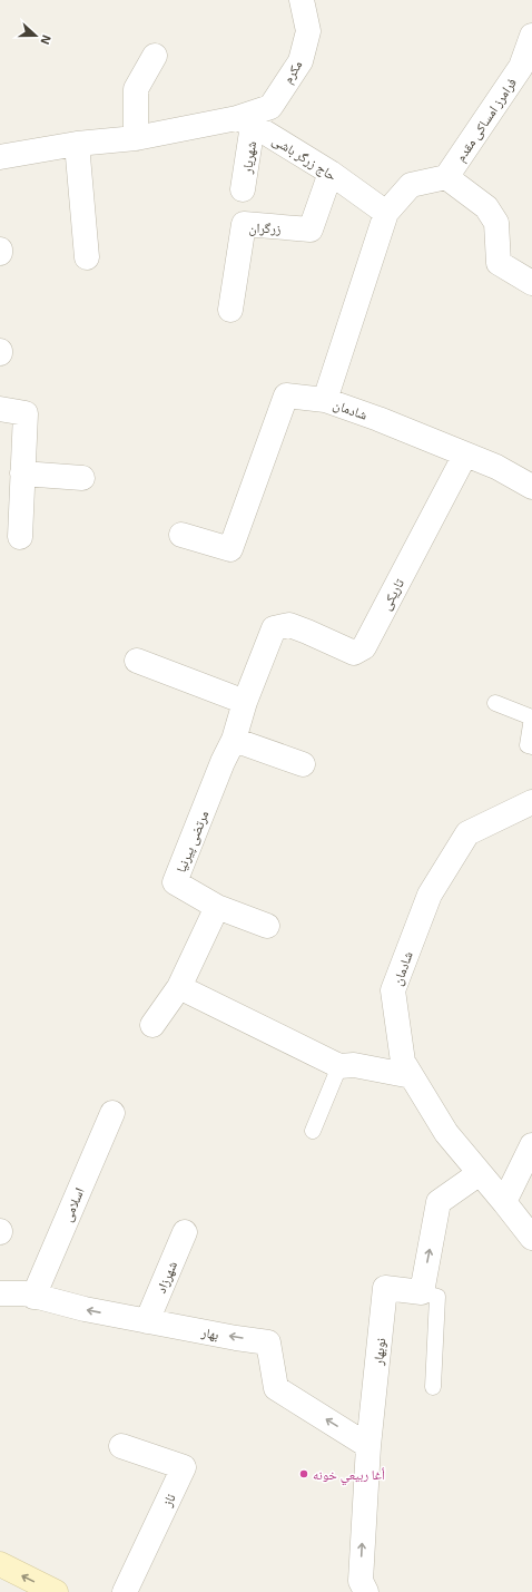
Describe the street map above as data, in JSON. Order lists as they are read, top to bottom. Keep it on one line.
{"streets":{"street":["مکرم","فرامرز امساکی مقدم","شهریار","حاج زرگر باشی","زرگران","شادمان","تاریکی","مرتضی پیرنیا","اسلامی","شهرزاد","بهار","نوبهار","ناز"]},"crossings":[["مکرم","شهریار"],["مکرم","حاج زرگر باشی"],["شهریار","حاج زرگر باشی"],["حاج زرگر باشی","زرگران"],["حاج زرگر باشی","شادمان"],["شادمان","تاریکی"],["تاریکی","مرتضی پیرنیا"],["اسلامی","بهار"],["شهرزاد","بهار"],["بهار","نوبهار"]],"one_way":["بهار","نوبهار"],"places":["أغا ربيعي خونه"],"north":"right"}
